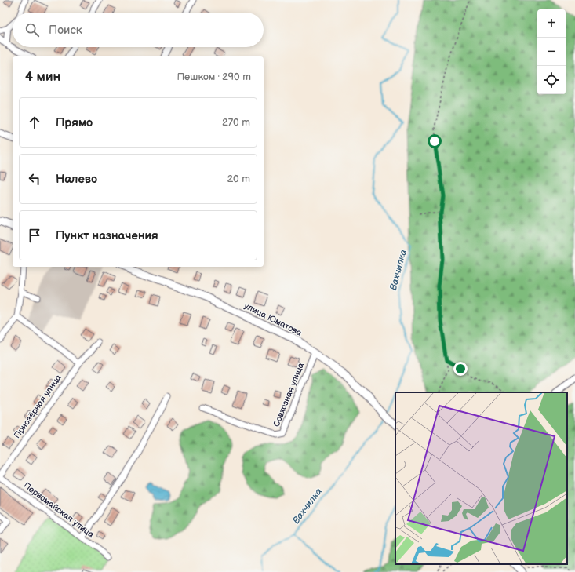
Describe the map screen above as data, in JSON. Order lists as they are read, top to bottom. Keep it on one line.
{"streets":{"main road":["улица Юматова"],"street":["Совхозная улица","Приозёрная улица","Первомайская улица"]},"crossings":[["улица Юматова","Совхозная улица"],["Приозёрная улица","Первомайская улица"]],"water":["Вахчилка"],"page":{"map_buttons":["+","−"],"search":"Поиск","heading":["4 мин","Пешком · 290 m"],"list":[["Прямо","270 m"],["Налево","20 m"],"Пункт назначения"]}}
